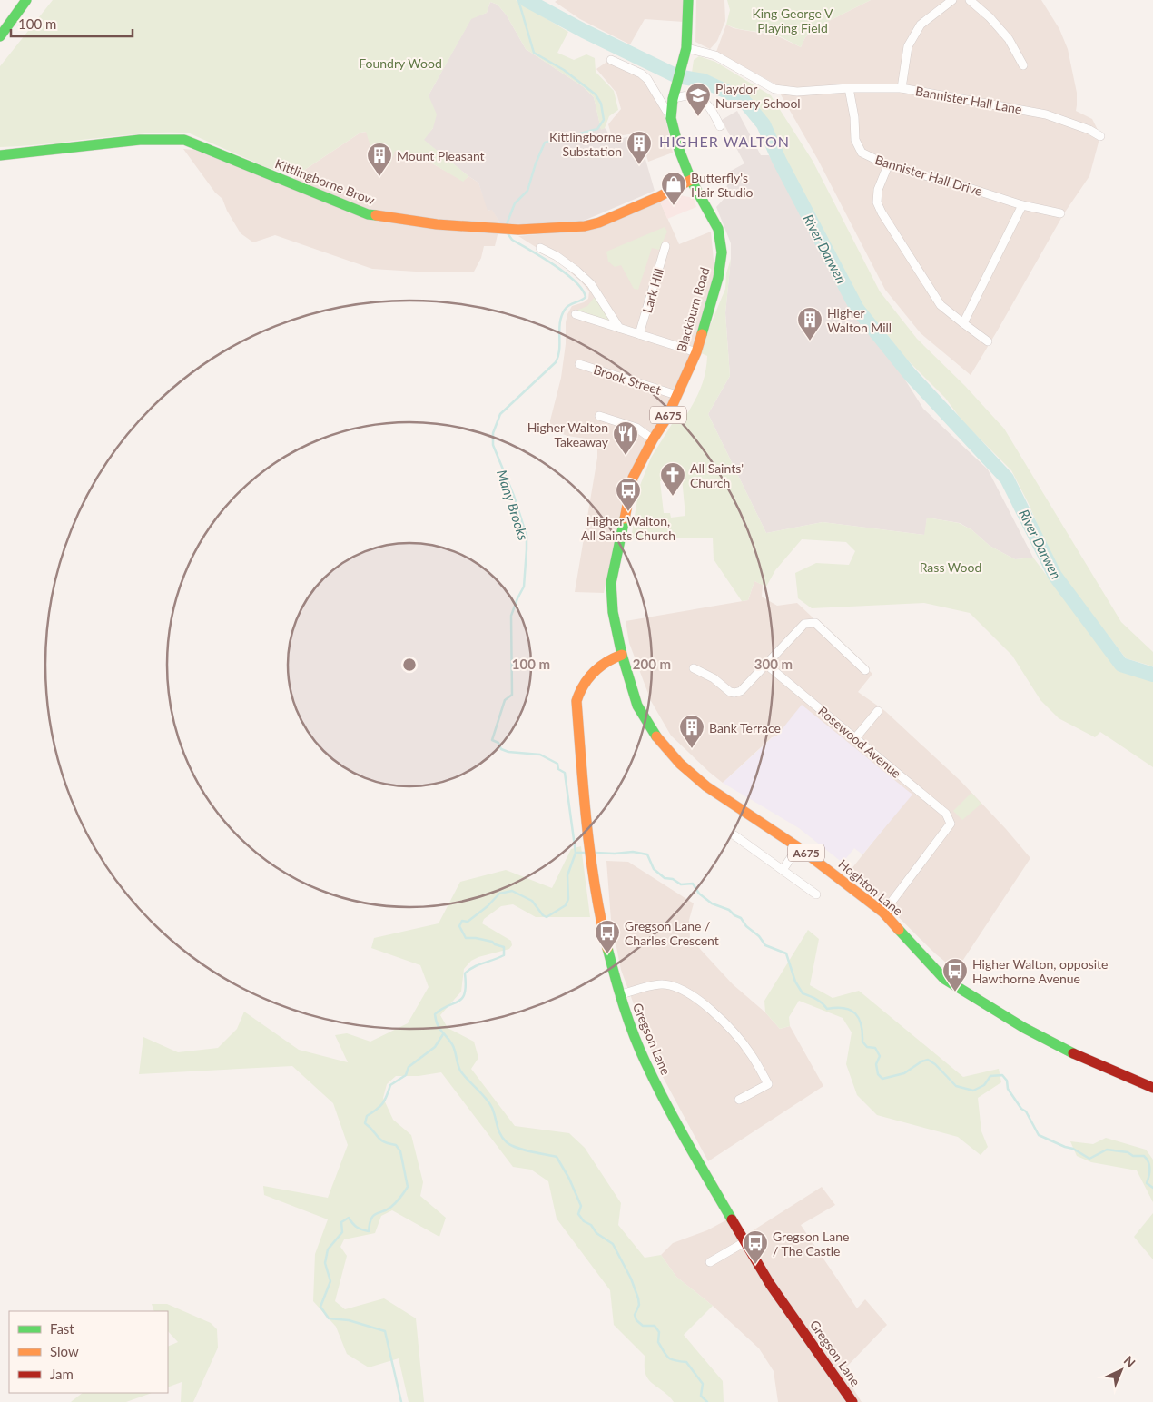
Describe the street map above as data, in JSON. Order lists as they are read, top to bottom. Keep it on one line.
{"streets":{"main road":["Kittlingborne Brow","Blackburn Road","A675","Hoghton Lane","Gregson Lane"],"street":["Bannister Hall Lane","Bannister Hall Drive","Lark Hill","Brook Street","Rosewood Avenue"]},"crossings":[["Bannister Hall Lane","Bannister Hall Drive"],["Bannister Hall Lane","A675"],["Kittlingborne Brow","Blackburn Road"],["Kittlingborne Brow","A675"],["Blackburn Road","Brook Street"],["Blackburn Road","A675"],["Blackburn Road","Hoghton Lane"],["Blackburn Road","Gregson Lane"],["Rosewood Avenue","Hoghton Lane"],["Hoghton Lane","Gregson Lane"]],"districts":["HIGHER WALTON"],"water":["River Darwen","Many Brooks"],"parks":["King George V Playing Field","Foundry Wood","Rass Wood"],"places":{"school or university":["Playdor Nursery School"],"building":["Kittlingborne Substation","Mount Pleasant","Higher Walton Mill","Bank Terrace"],"shop":["Butterfly's Hair Studio"],"restaurant":["Higher Walton Takeaway"],"church":["All Saints' Church"],"bus stop":["Higher Walton, All Saints Church","Gregson Lane / Charles Crescent","Higher Walton, opposite Hawthorne Avenue","Gregson Lane / The Castle"]},"legend":["Fast","Slow","Jam"],"scale_bar":"100 m","north":"top right","rings":["100 m","200 m","300 m"]}
